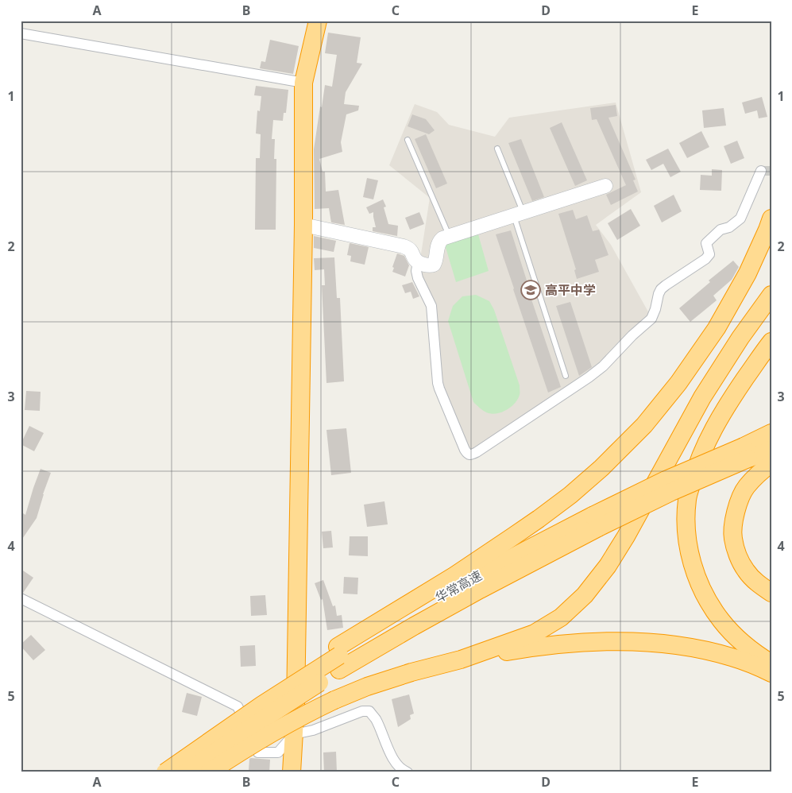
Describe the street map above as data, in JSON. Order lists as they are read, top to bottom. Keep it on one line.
{"streets":{"highway":["华常高速"]},"places":{"school or university":["高平中学"]},"grid":{"columns":["A","B","C","D","E"],"rows":["1","2","3","4","5"]}}
